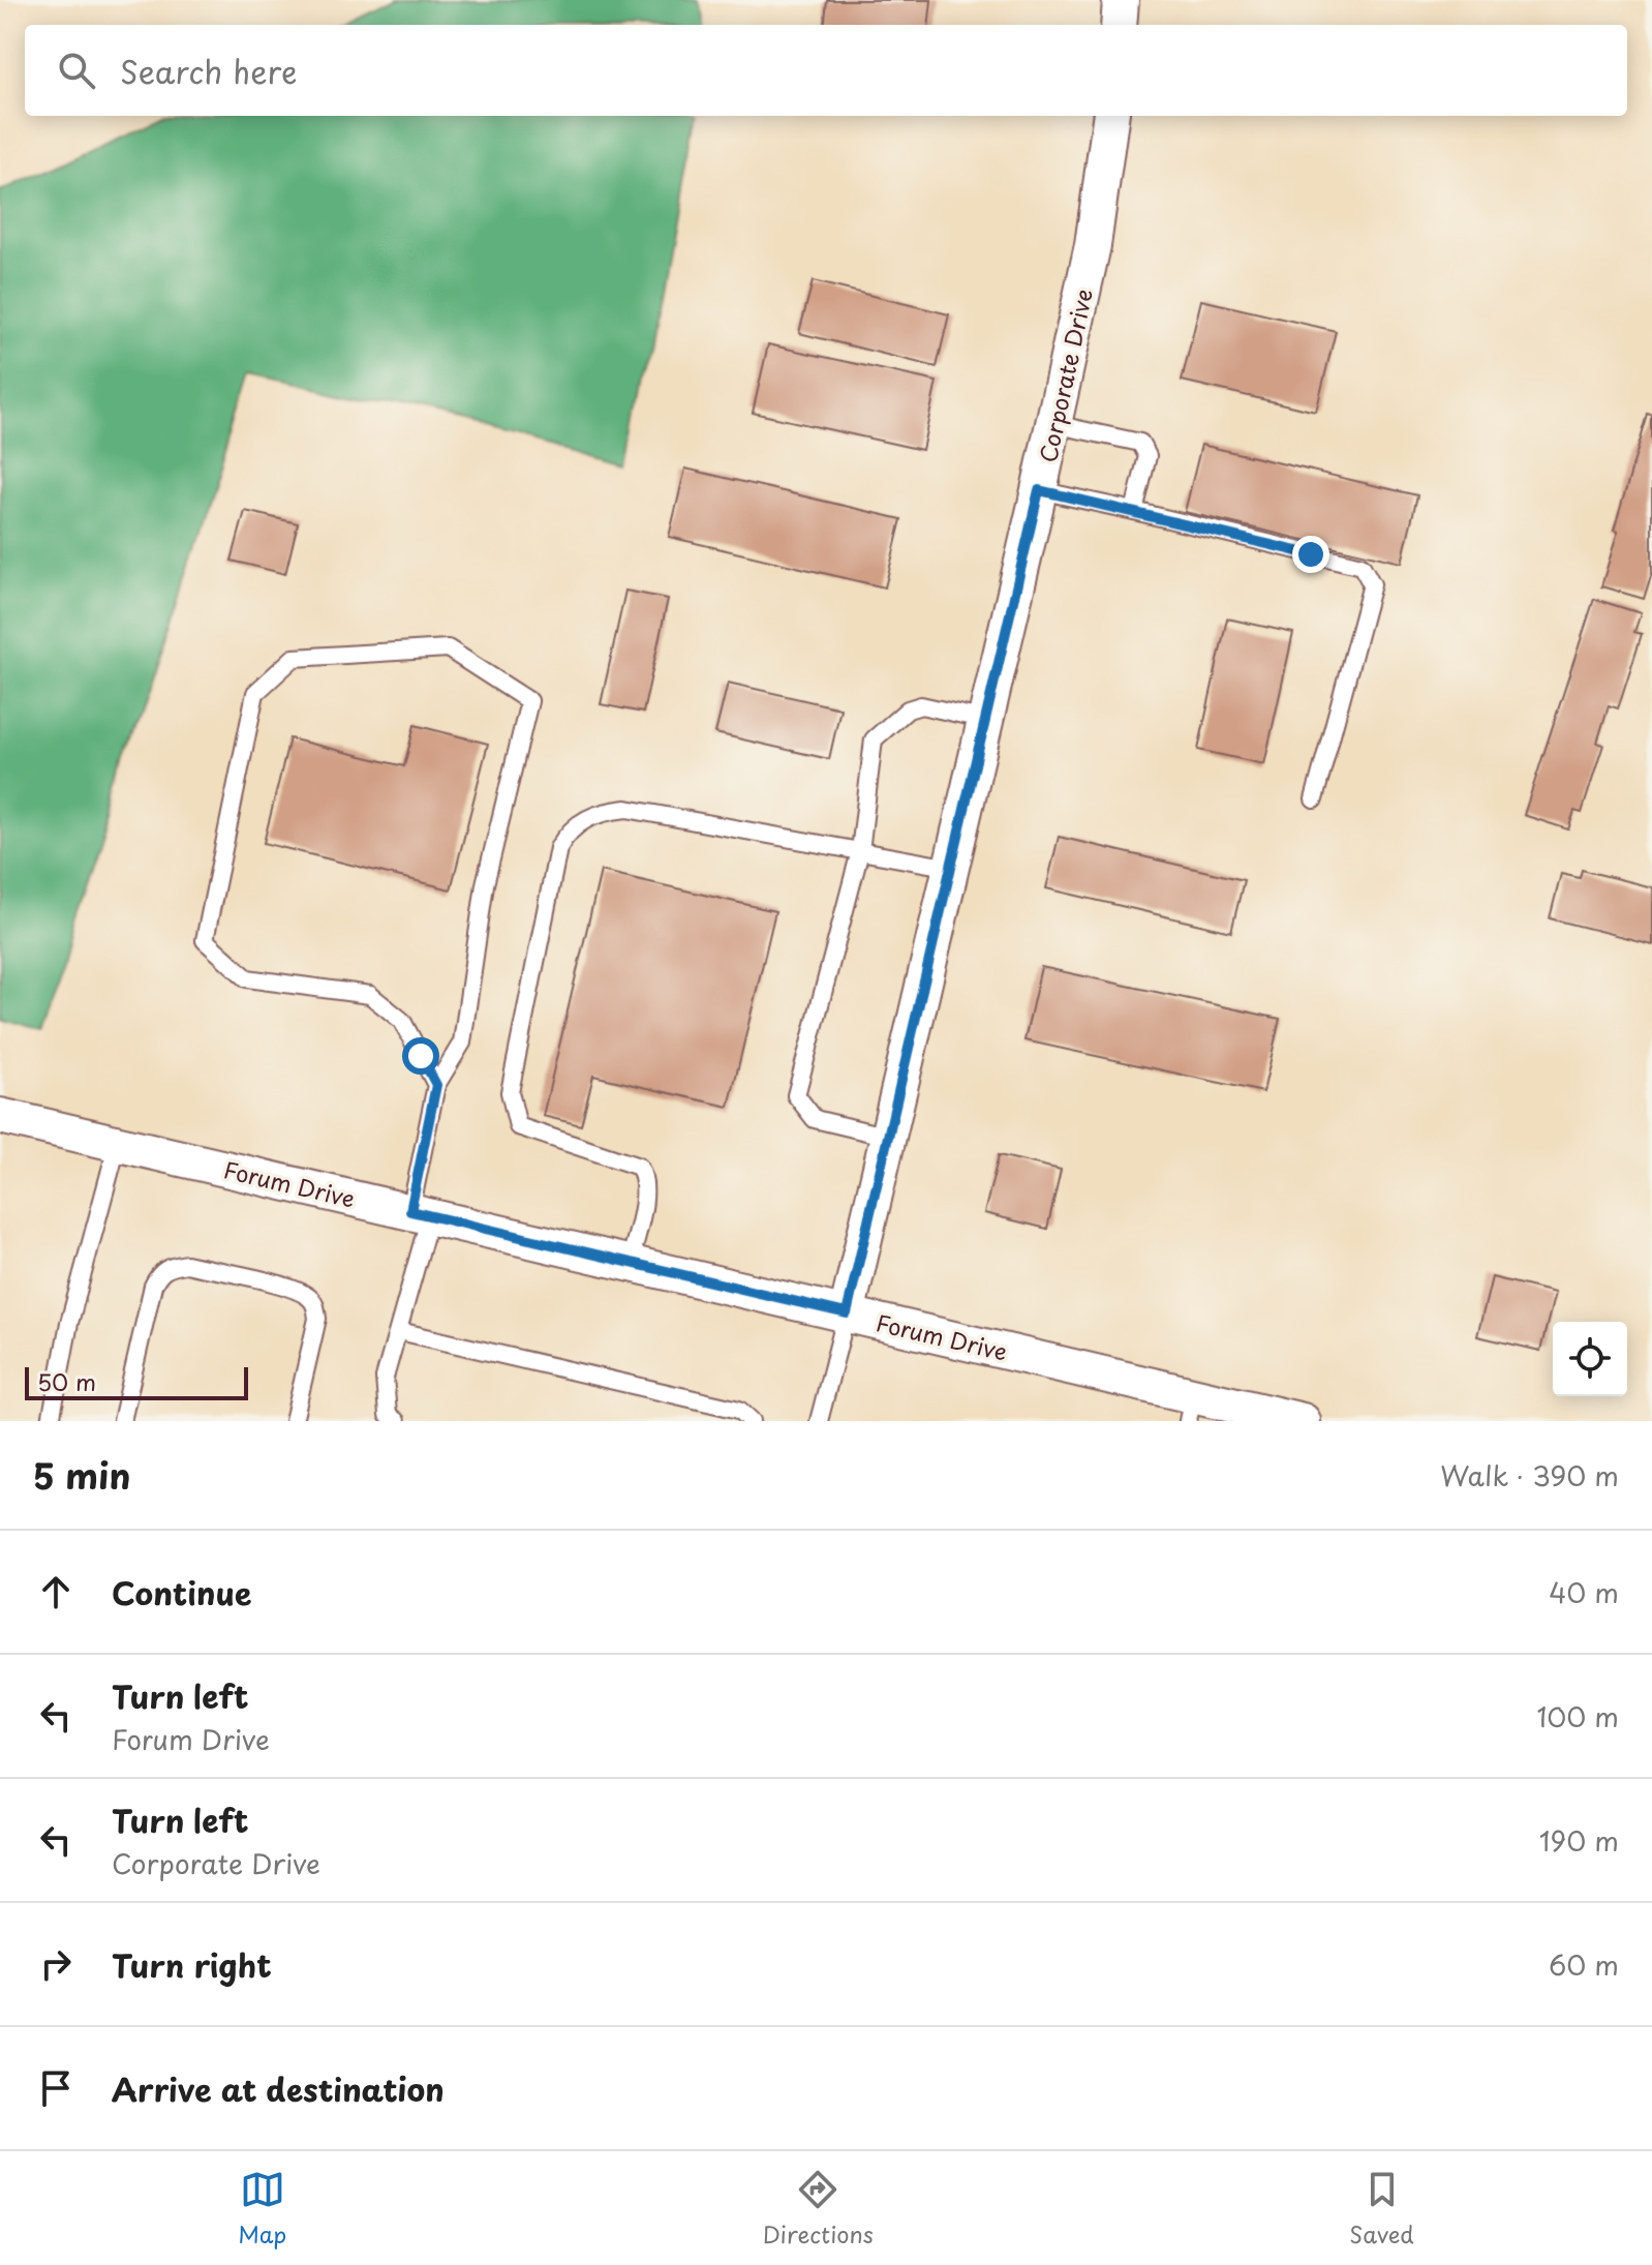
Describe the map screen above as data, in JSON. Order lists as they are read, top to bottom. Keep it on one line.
{"streets":{"street":["Corporate Drive","Forum Drive"]},"crossings":[["Corporate Drive","Forum Drive"]],"scale_bar":"50 m","page":{"search":"Search here","scale":"50 m","heading":["5 min","Walk · 390 m"],"list":[["Continue","40 m"],["Turn left","Forum Drive","100 m"],["Turn left","Corporate Drive","190 m"],["Turn right","60 m"],"Arrive at destination"],"nav":["Map","Directions","Saved"]}}
